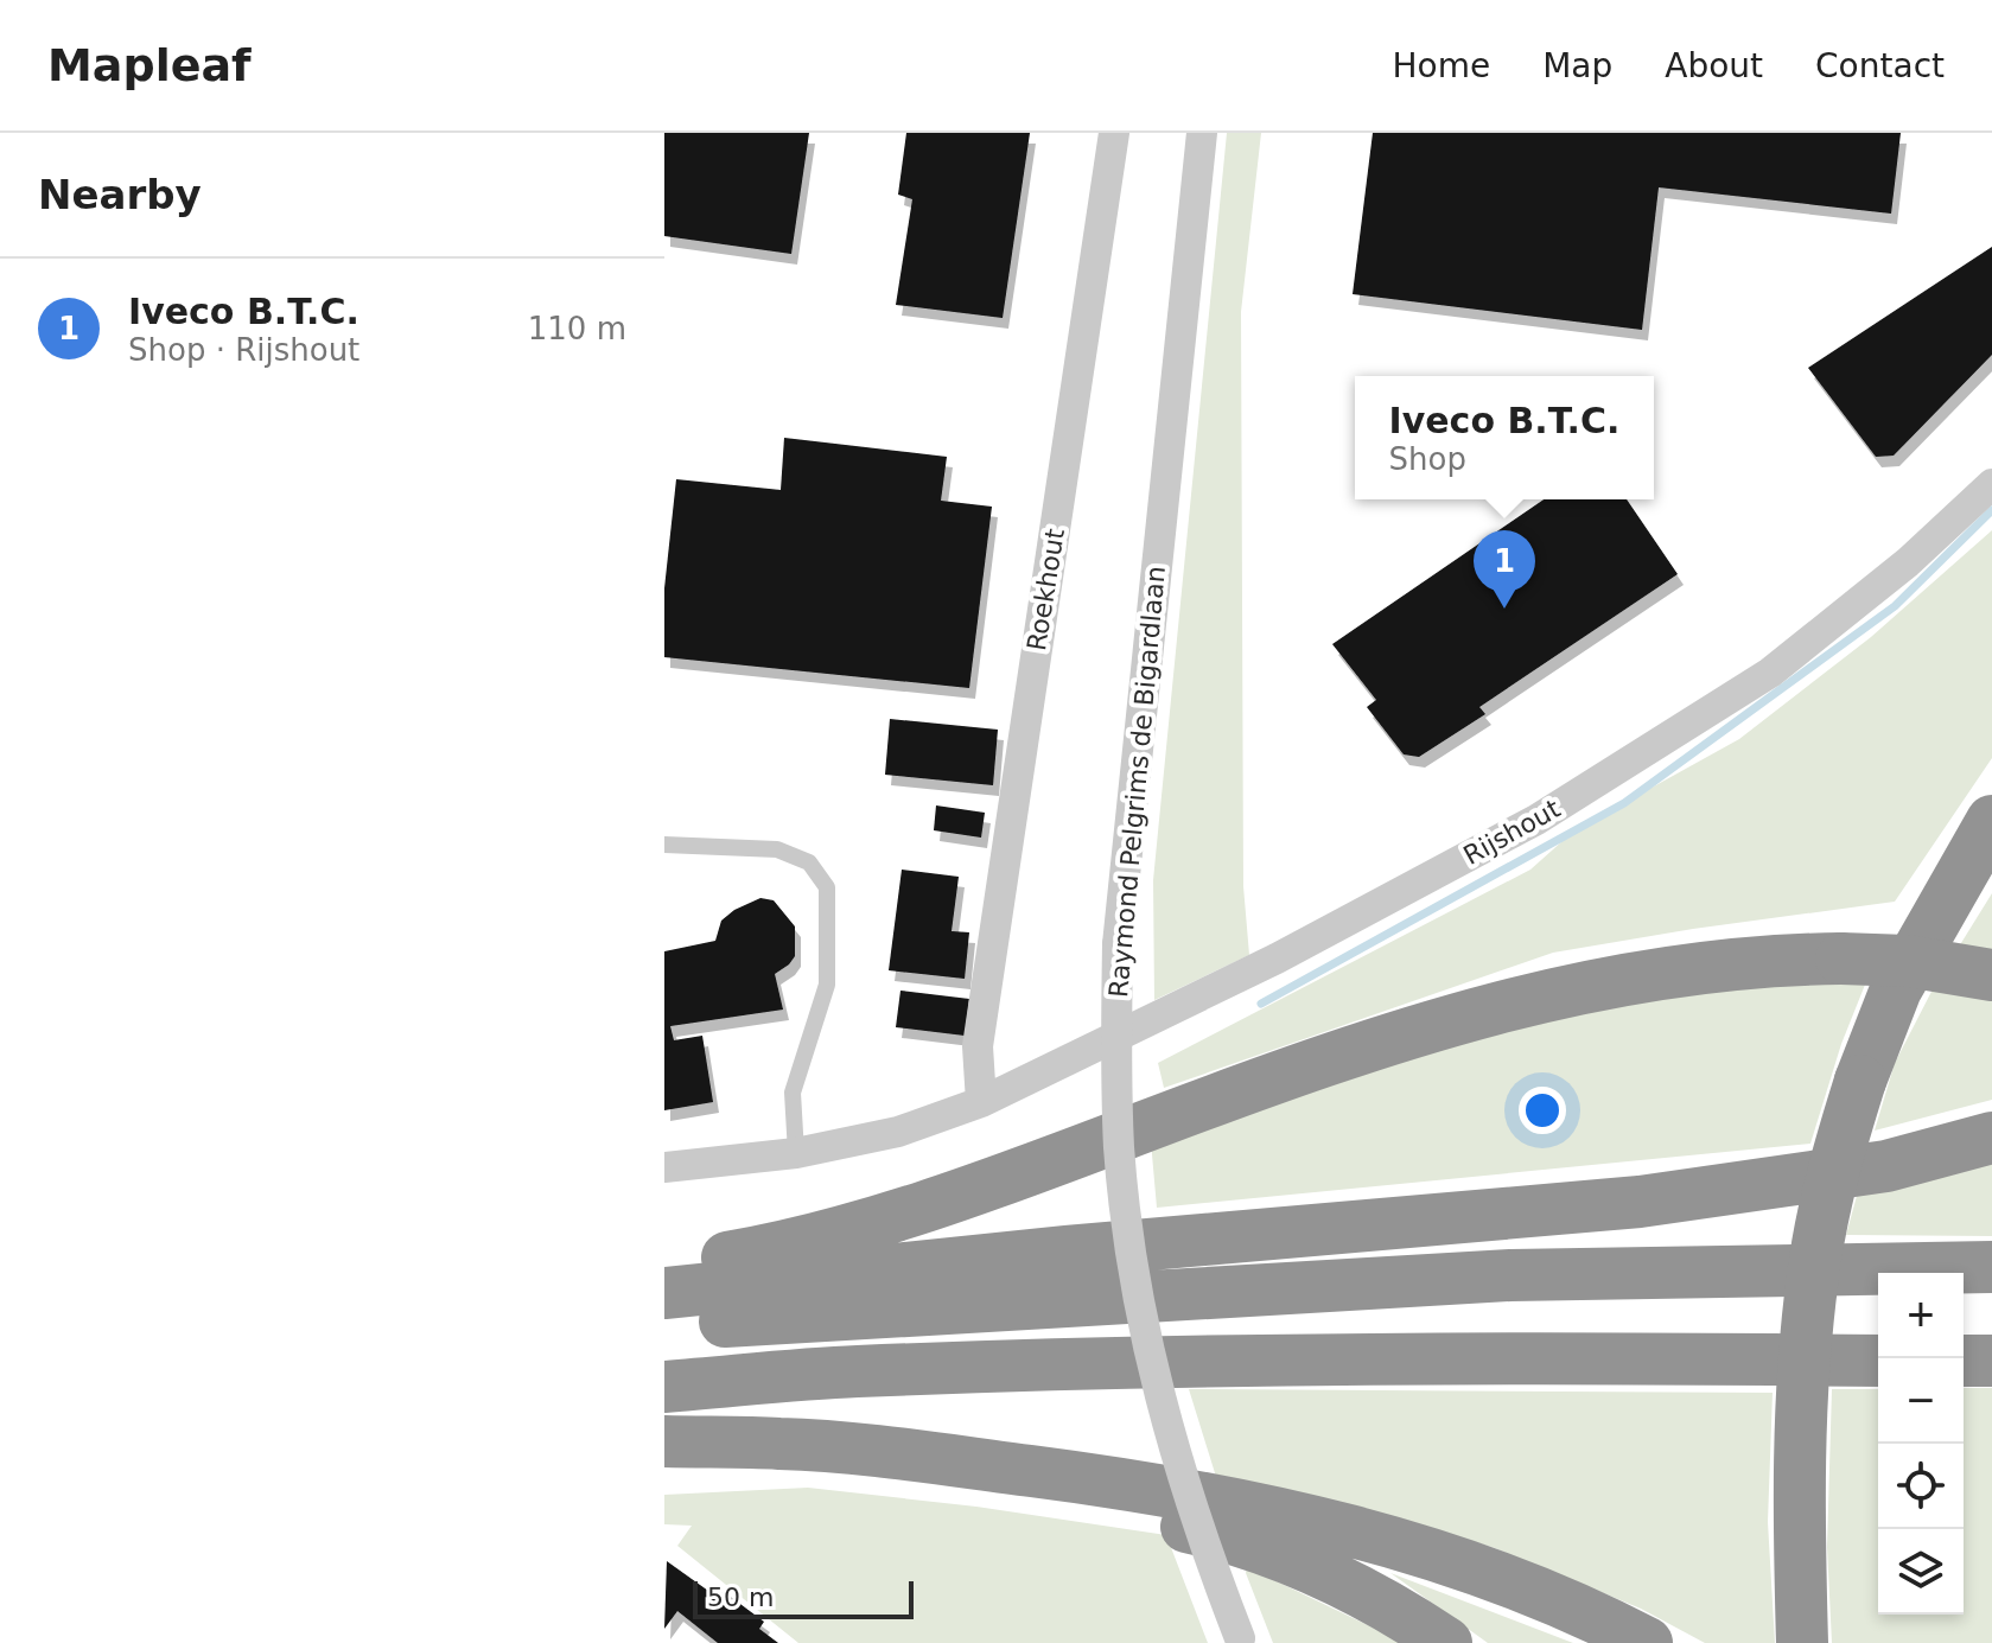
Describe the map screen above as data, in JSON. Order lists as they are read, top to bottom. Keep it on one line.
{"streets":{"street":["Roekhout","Raymond Pelgrims de Bigardlaan","Rijshout"]},"crossings":[["Roekhout","Rijshout"]],"scale_bar":"50 m","page":{"header":"Mapleaf","nav":["Home","Map","About","Contact"],"heading":"Nearby","list":[{"mark":"1","name":"Iveco B.T.C.","note":"Shop · Rijshout","value":"110 m"}],"popup":["Iveco B.T.C.","Shop"],"pins":"1","map_buttons":["+","−"],"scale":"50 m"}}
